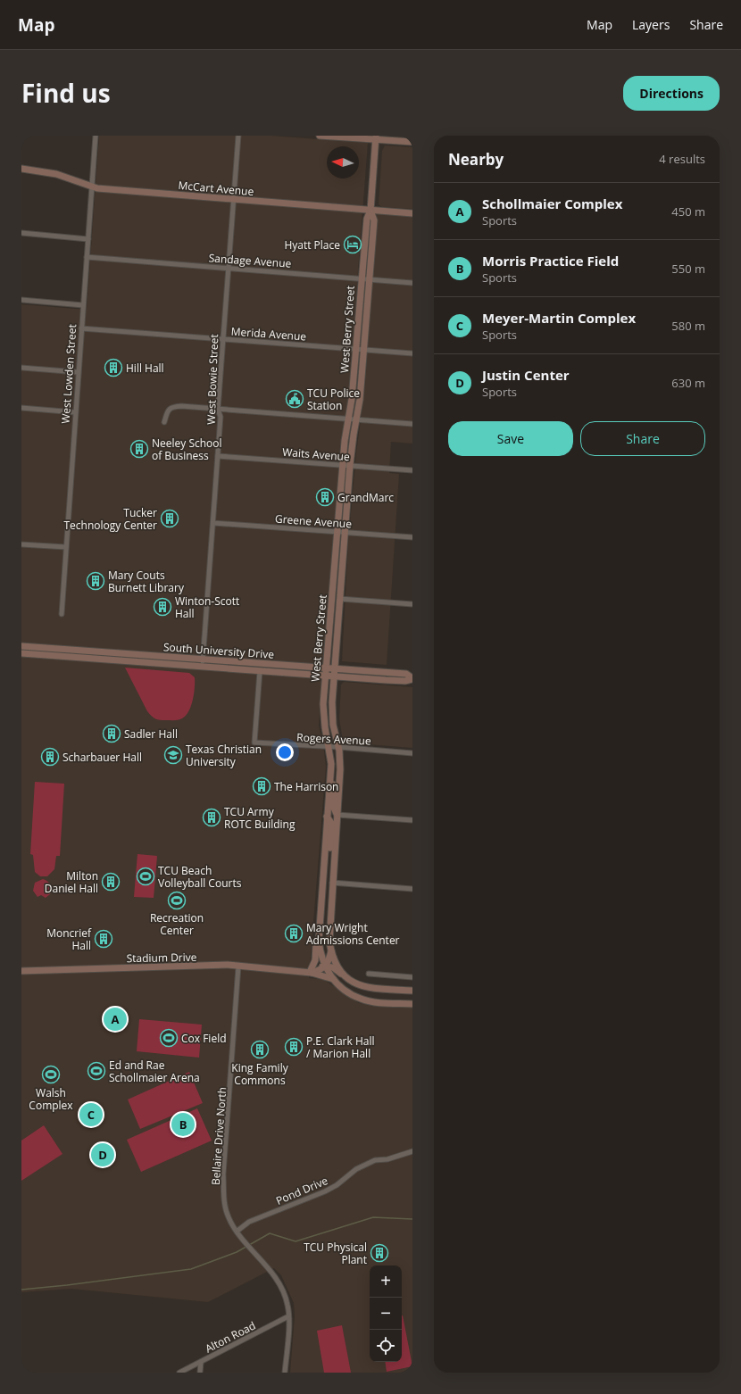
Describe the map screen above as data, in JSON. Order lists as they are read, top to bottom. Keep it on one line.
{"streets":{"main road":["McCart Avenue","West Berry Street","South University Drive","Stadium Drive"],"street":["Sandage Avenue","Merida Avenue","West Lowden Street","West Bowie Street","Waits Avenue","Greene Avenue","Rogers Avenue","Bellaire Drive North","Pond Drive","Alton Road"]},"crossings":[["McCart Avenue","West Berry Street"],["McCart Avenue","West Lowden Street"],["McCart Avenue","West Bowie Street"],["Sandage Avenue","West Berry Street"],["Sandage Avenue","West Lowden Street"],["Sandage Avenue","West Bowie Street"],["West Berry Street","Merida Avenue"],["West Berry Street","Waits Avenue"],["West Berry Street","Greene Avenue"],["West Berry Street","South University Drive"],["West Berry Street","Rogers Avenue"],["West Berry Street","Stadium Drive"],["Merida Avenue","West Lowden Street"],["Merida Avenue","West Bowie Street"],["West Bowie Street","Waits Avenue"],["West Bowie Street","Greene Avenue"],["West Bowie Street","South University Drive"],["South University Drive","Rogers Avenue"],["Stadium Drive","Bellaire Drive North"],["Bellaire Drive North","Pond Drive"],["Bellaire Drive North","Alton Road"]],"places":{"hotel":["Hyatt Place"],"building":["Hill Hall","Neeley School of Business","GrandMarc","Tucker Technology Center","Mary Couts Burnett Library","Winton-Scott Hall","Sadler Hall","Scharbauer Hall","The Harrison","TCU Army ROTC Building","Milton Daniel Hall","Mary Wright Admissions Center","Moncrief Hall","P.E. Clark Hall / Marion Hall","King Family Commons","TCU Physical Plant"],"public building":["TCU Police Station"],"school or university":["Texas Christian University"],"sports":["TCU Beach Volleyball Courts","Recreation Center","Cox Field","Ed and Rae Schollmaier Arena","Walsh Complex"]},"north":"left","page":{"header":"Map","nav":["Map","Layers","Share"],"title":"Find us","buttons":["Directions",["Save","Share"]],"heading":["Nearby","4 results"],"list":[{"mark":"A","name":"Schollmaier Complex","note":"Sports","value":"450 m"},{"mark":"B","name":"Morris Practice Field","note":"Sports","value":"550 m"},{"mark":"C","name":"Meyer-Martin Complex","note":"Sports","value":"580 m"},{"mark":"D","name":"Justin Center","note":"Sports","value":"630 m"}],"pins":["A","C","B","D"],"map_buttons":["+","−"]}}
